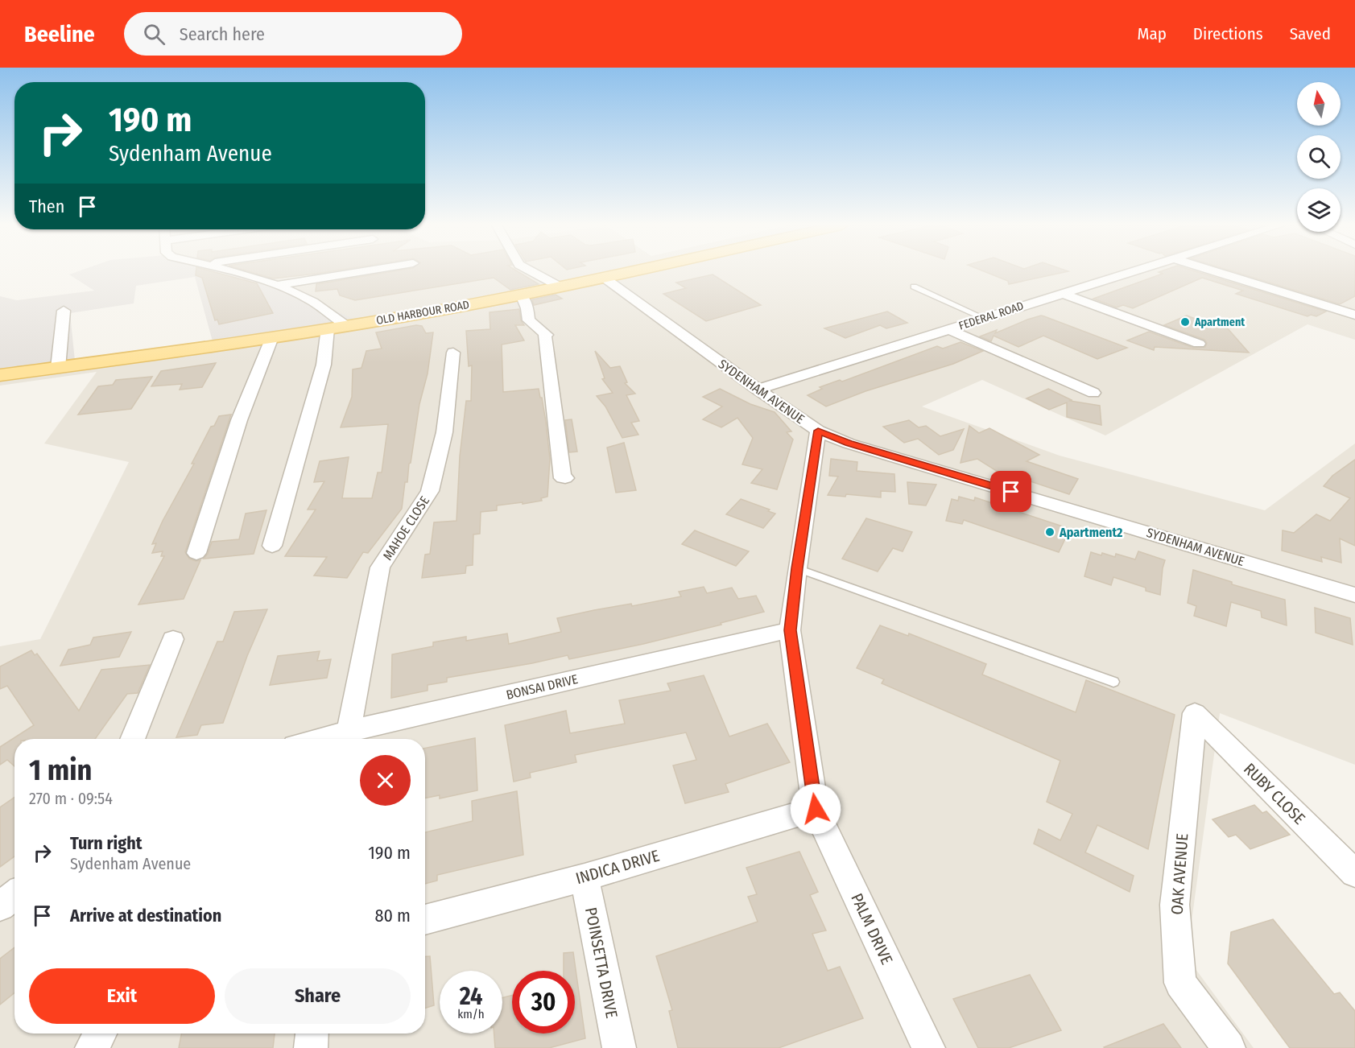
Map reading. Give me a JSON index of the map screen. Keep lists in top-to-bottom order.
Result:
{
  "streets": {
    "main road": ["OLD HARBOUR ROAD"],
    "street": [
      "FEDERAL ROAD",
      "SYDENHAM AVENUE",
      "MAHOE CLOSE",
      "BONSAI DRIVE",
      "RUBY CLOSE",
      "INDICA DRIVE",
      "OAK AVENUE",
      "PALM DRIVE",
      "POINSETTA DRIVE"
    ]
  },
  "crossings": [
    ["OLD HARBOUR ROAD", "SYDENHAM AVENUE"],
    ["FEDERAL ROAD", "SYDENHAM AVENUE"],
    ["SYDENHAM AVENUE", "PALM DRIVE"],
    ["MAHOE CLOSE", "BONSAI DRIVE"],
    ["BONSAI DRIVE", "PALM DRIVE"],
    ["RUBY CLOSE", "OAK AVENUE"],
    ["INDICA DRIVE", "PALM DRIVE"],
    ["INDICA DRIVE", "POINSETTA DRIVE"]
  ],
  "places": ["Apartment", "Apartment2"],
  "north": "top",
  "page": {
    "header": "Beeline",
    "search": "Search here",
    "nav": ["Map", "Directions", "Saved"],
    "turn": ["190 m", "Sydenham Avenue"],
    "then": "Then",
    "heading": ["1 min", "270 m · 09:54"],
    "list": [
      {
        "name": "Turn right",
        "note": "Sydenham Avenue",
        "value": "190 m"
      },
      {
        "name": "Arrive at destination",
        "value": "80 m"
      }
    ],
    "buttons": ["Exit", "Share"],
    "speed": "24 km/h",
    "limit": "30"
  }
}
